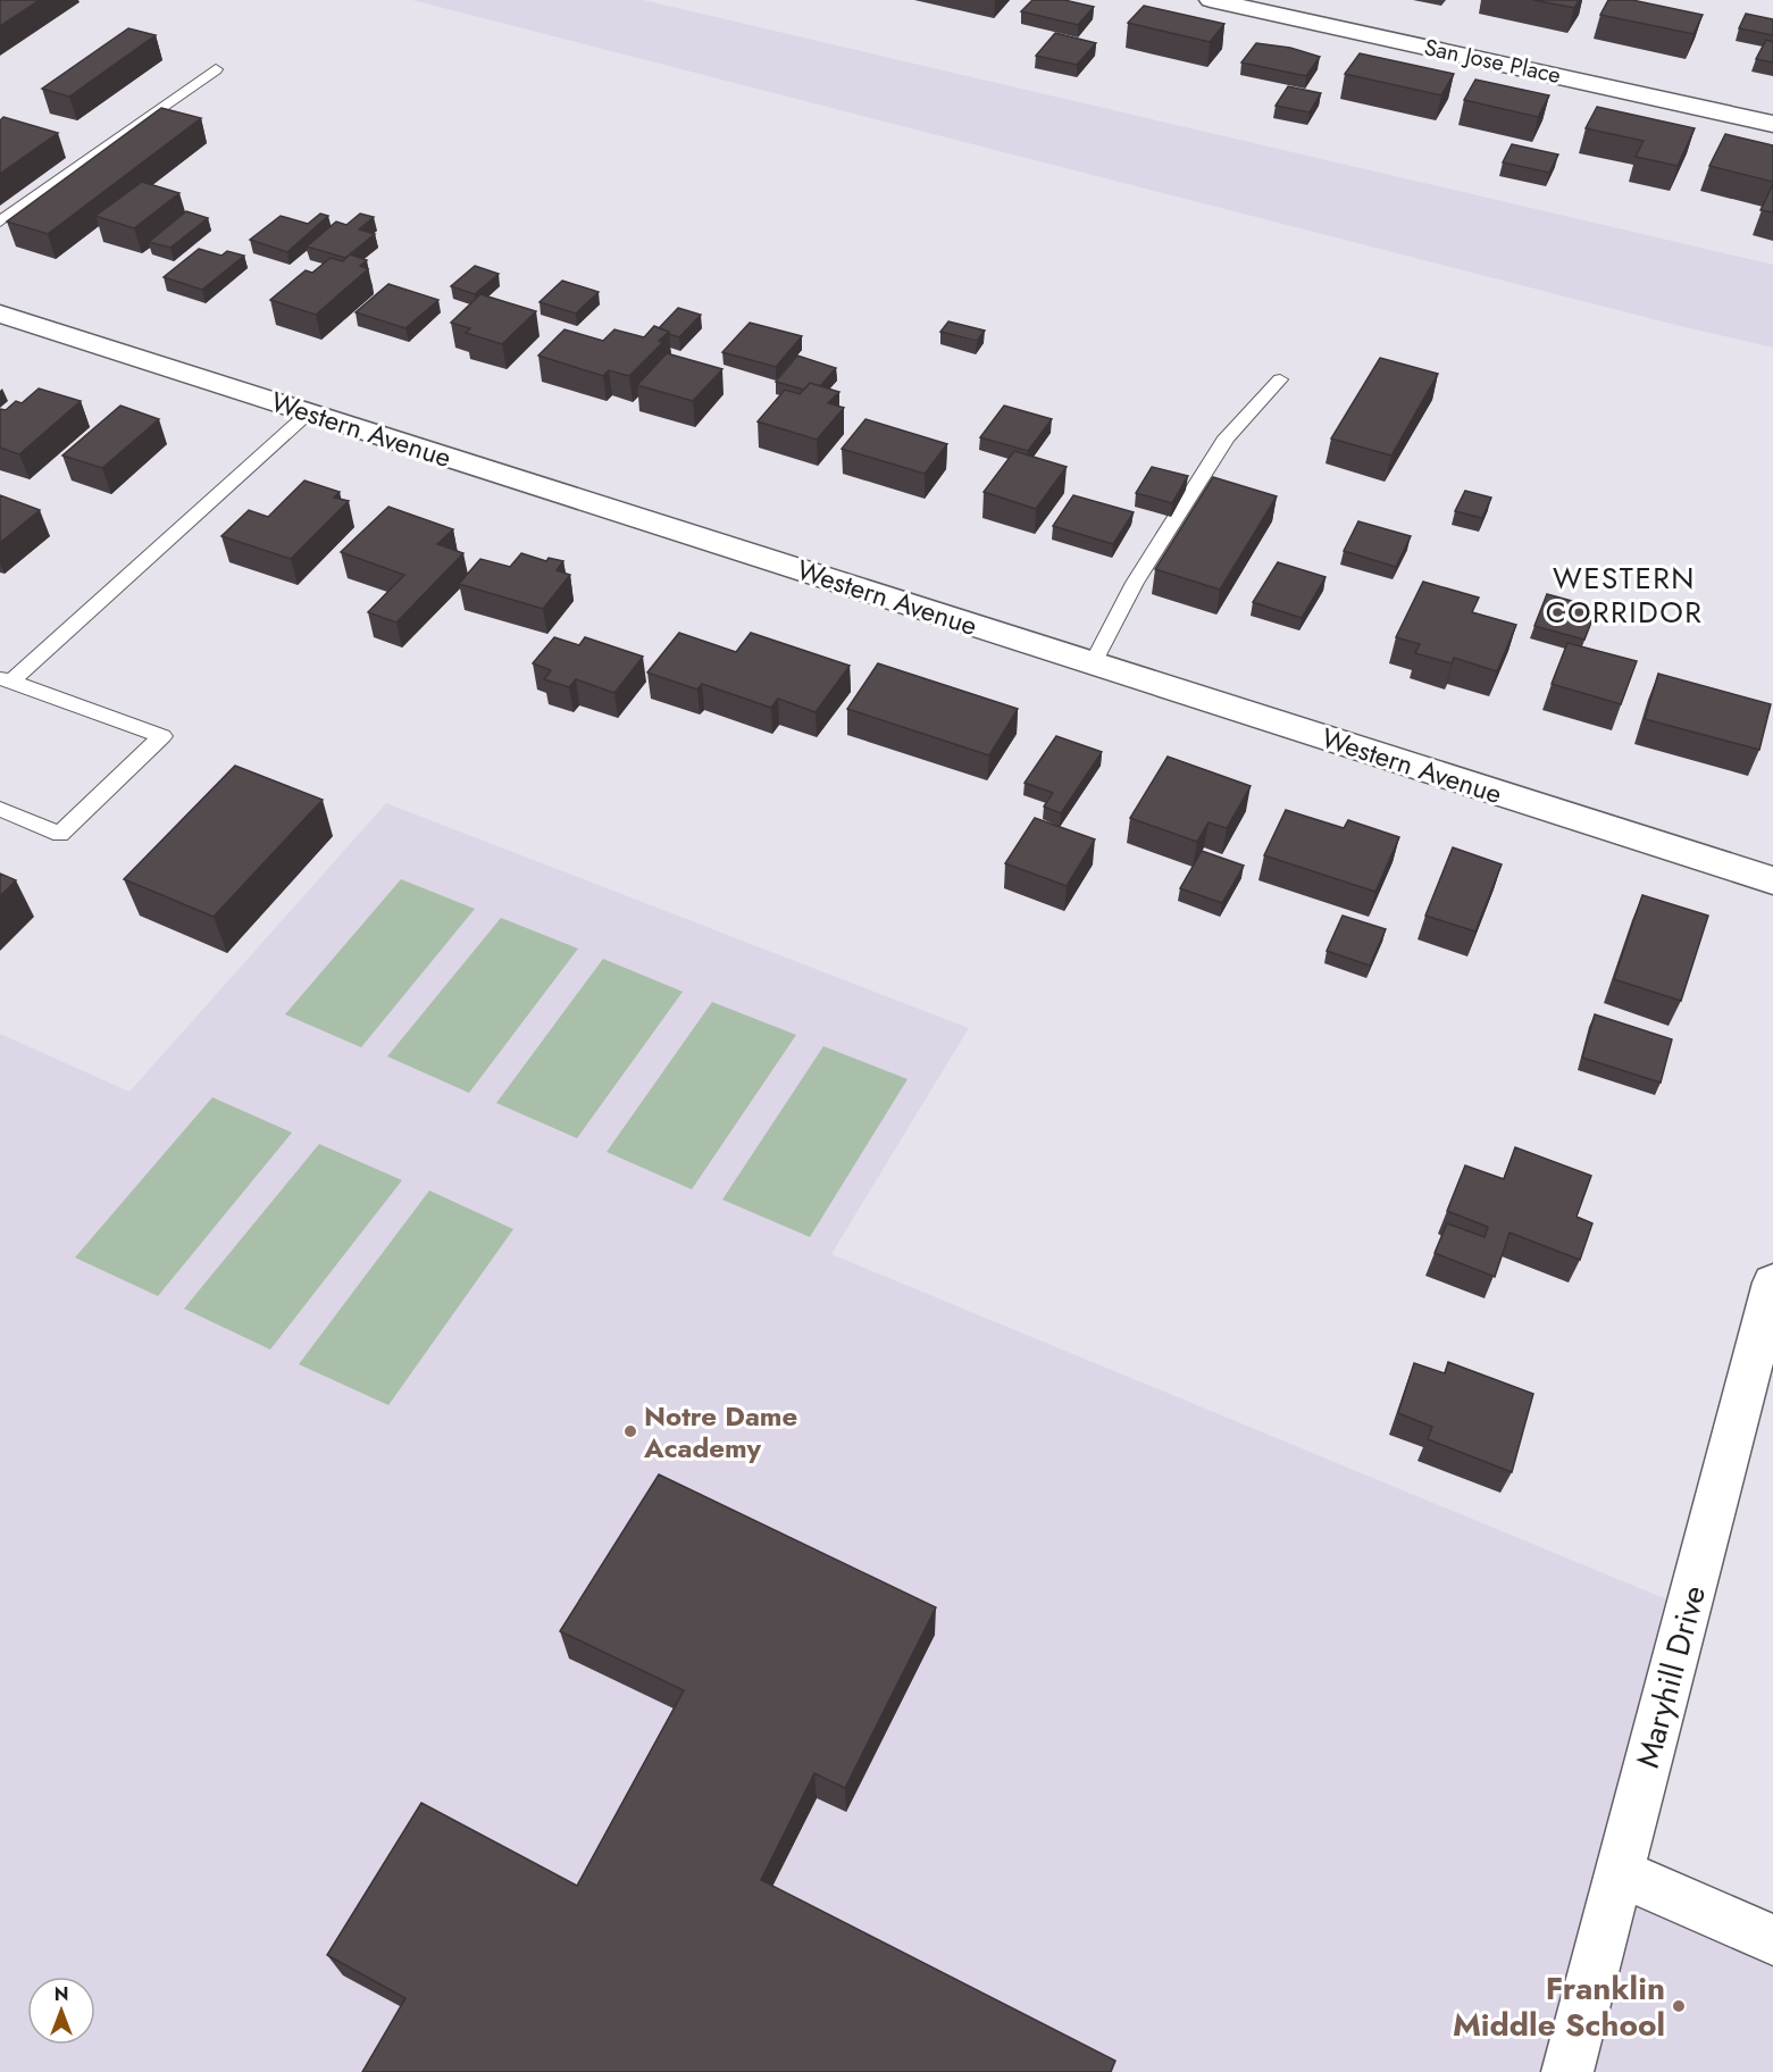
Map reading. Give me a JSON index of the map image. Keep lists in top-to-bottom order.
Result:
{
  "streets": {
    "street": ["San Jose Place", "Western Avenue", "Maryhill Drive"]
  },
  "districts": ["WESTERN CORRIDOR"],
  "places": ["Notre Dame Academy", "Franklin Middle School"],
  "north": "top"
}
